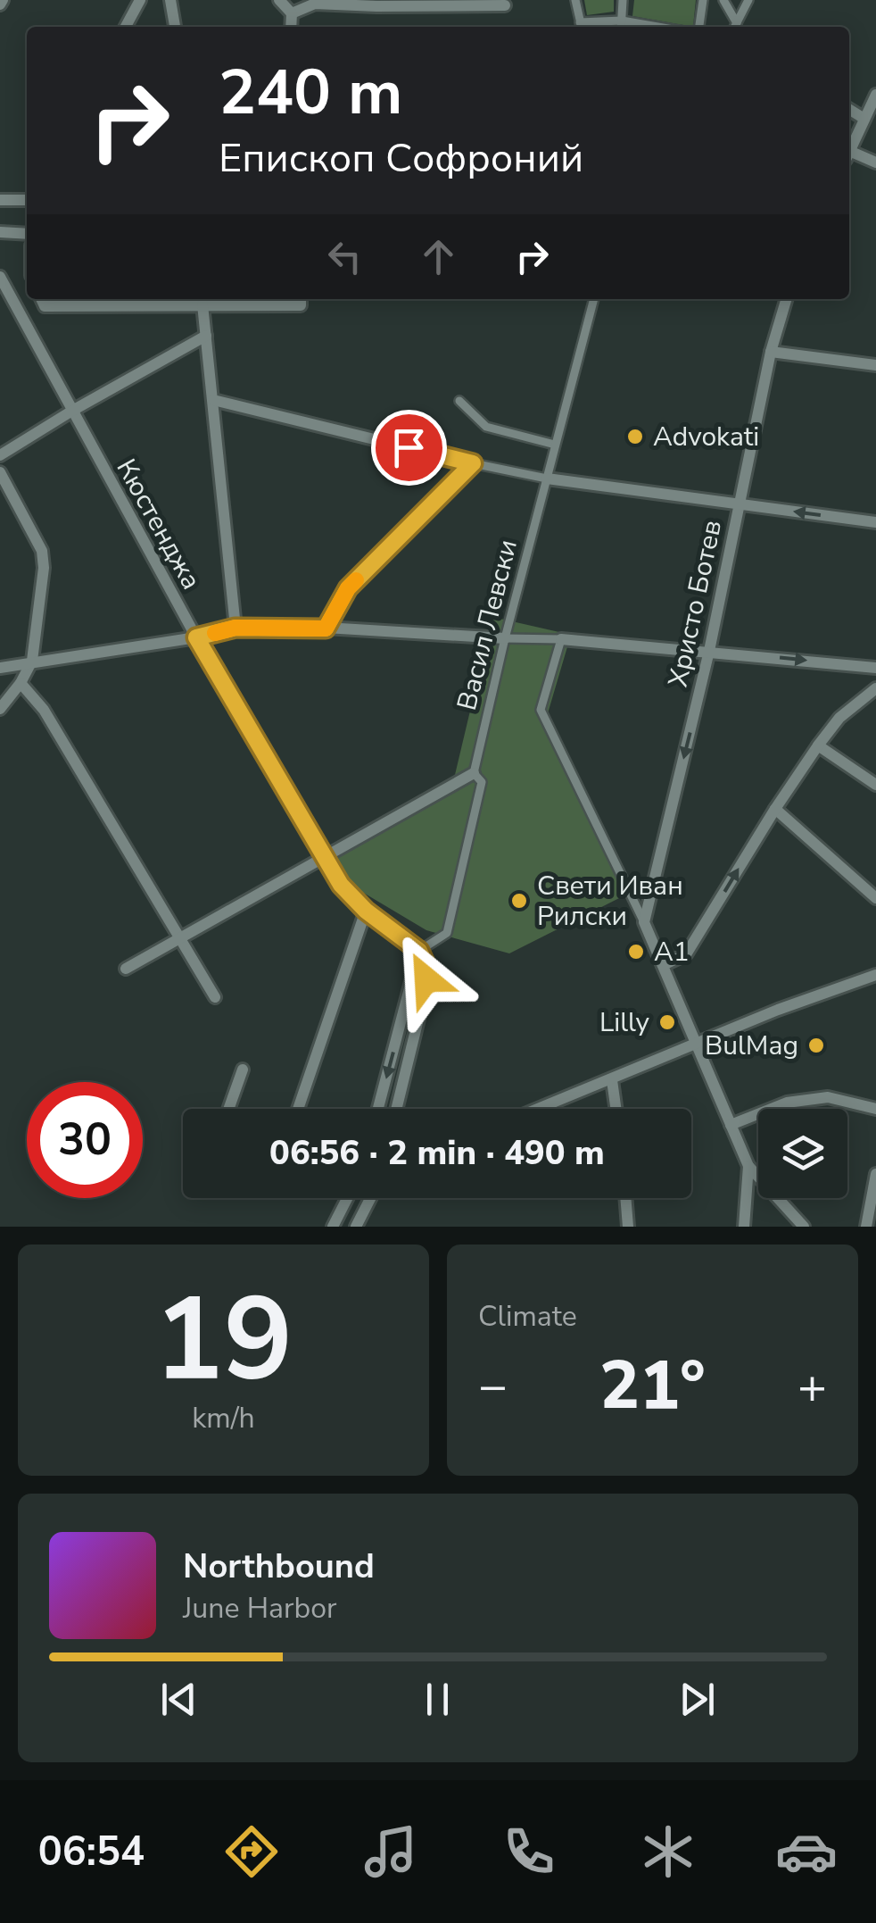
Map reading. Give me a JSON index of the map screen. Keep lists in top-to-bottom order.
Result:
{
  "streets": {
    "street": ["Кюстенджа", "Христо Ботев", "Васил Левски"]
  },
  "crossings": [
    ["Кюстенджа", "Васил Левски"]
  ],
  "places": [
    "Advokati",
    "Свети Иван Рилски",
    "A1",
    "Lilly",
    "BulMag"
  ],
  "page": {
    "turn": ["240 m", "Епископ Софроний"],
    "limit": "30",
    "trip": "06:56 · 2 min · 490 m",
    "tile": [
      ["19", "km/h"],
      "Climate"
    ],
    "heat": ["−", "21°", "+"],
    "song": ["Northbound", "June Harbor"],
    "tabs": "06:54"
  }
}
